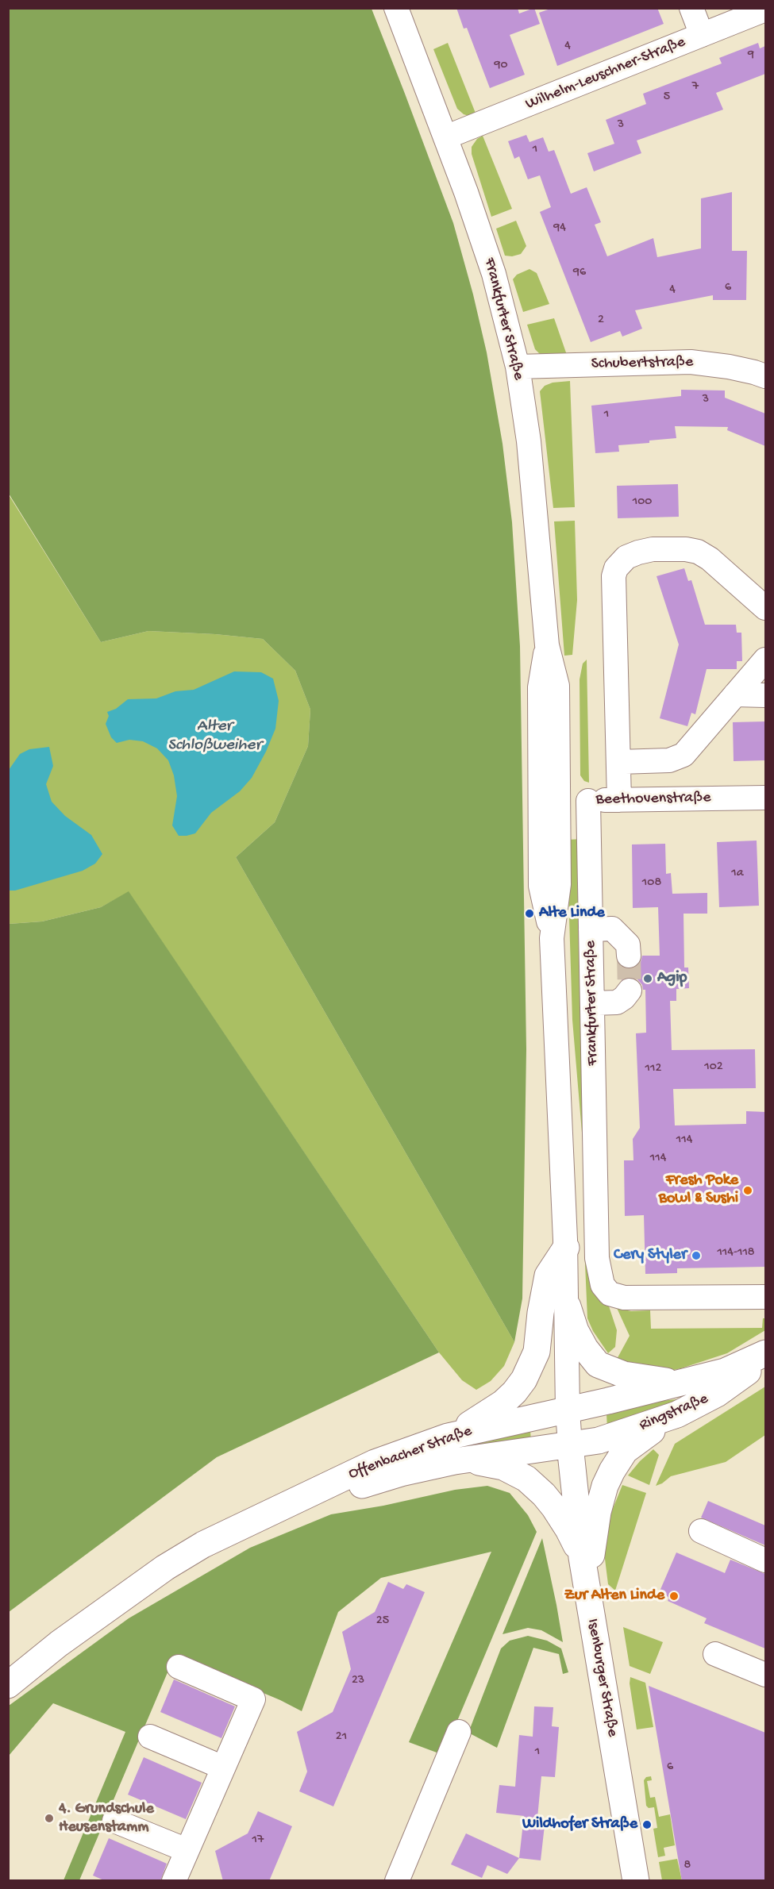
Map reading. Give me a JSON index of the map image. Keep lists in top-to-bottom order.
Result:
{
  "streets": {
    "main road": ["Ringstraße", "Offenbacher Straße", "Isenburger Straße"],
    "street": [
      "Wilhelm-Leuschner-Straße",
      "Frankfurter Straße",
      "Schubertstraße",
      "Beethovenstraße"
    ]
  },
  "crossings": [
    ["Wilhelm-Leuschner-Straße", "Frankfurter Straße"],
    ["Frankfurter Straße", "Schubertstraße"],
    ["Frankfurter Straße", "Beethovenstraße"],
    ["Frankfurter Straße", "Ringstraße"],
    ["Frankfurter Straße", "Offenbacher Straße"],
    ["Frankfurter Straße", "Isenburger Straße"],
    ["Ringstraße", "Offenbacher Straße"],
    ["Ringstraße", "Isenburger Straße"],
    ["Offenbacher Straße", "Isenburger Straße"]
  ],
  "water": ["Alter Schloßweiher"],
  "places": [
    "Alte Linde",
    "Agip",
    "Fresh Poke Bowl & Sushi",
    "Cery Styler",
    "Zur Alten Linde",
    "4. Grundschule Heusenstamm",
    "Wildhofer Straße"
  ],
  "house_numbers": [
    "4",
    "9",
    "90",
    "7",
    "5",
    "3",
    "1",
    "94",
    "96",
    "6",
    "4",
    "2",
    "3",
    "1",
    "100",
    "1a",
    "108",
    "102",
    "112",
    "114",
    "114",
    "114-118",
    "25",
    "23",
    "21",
    "1",
    "6",
    "17",
    "8"
  ]
}
